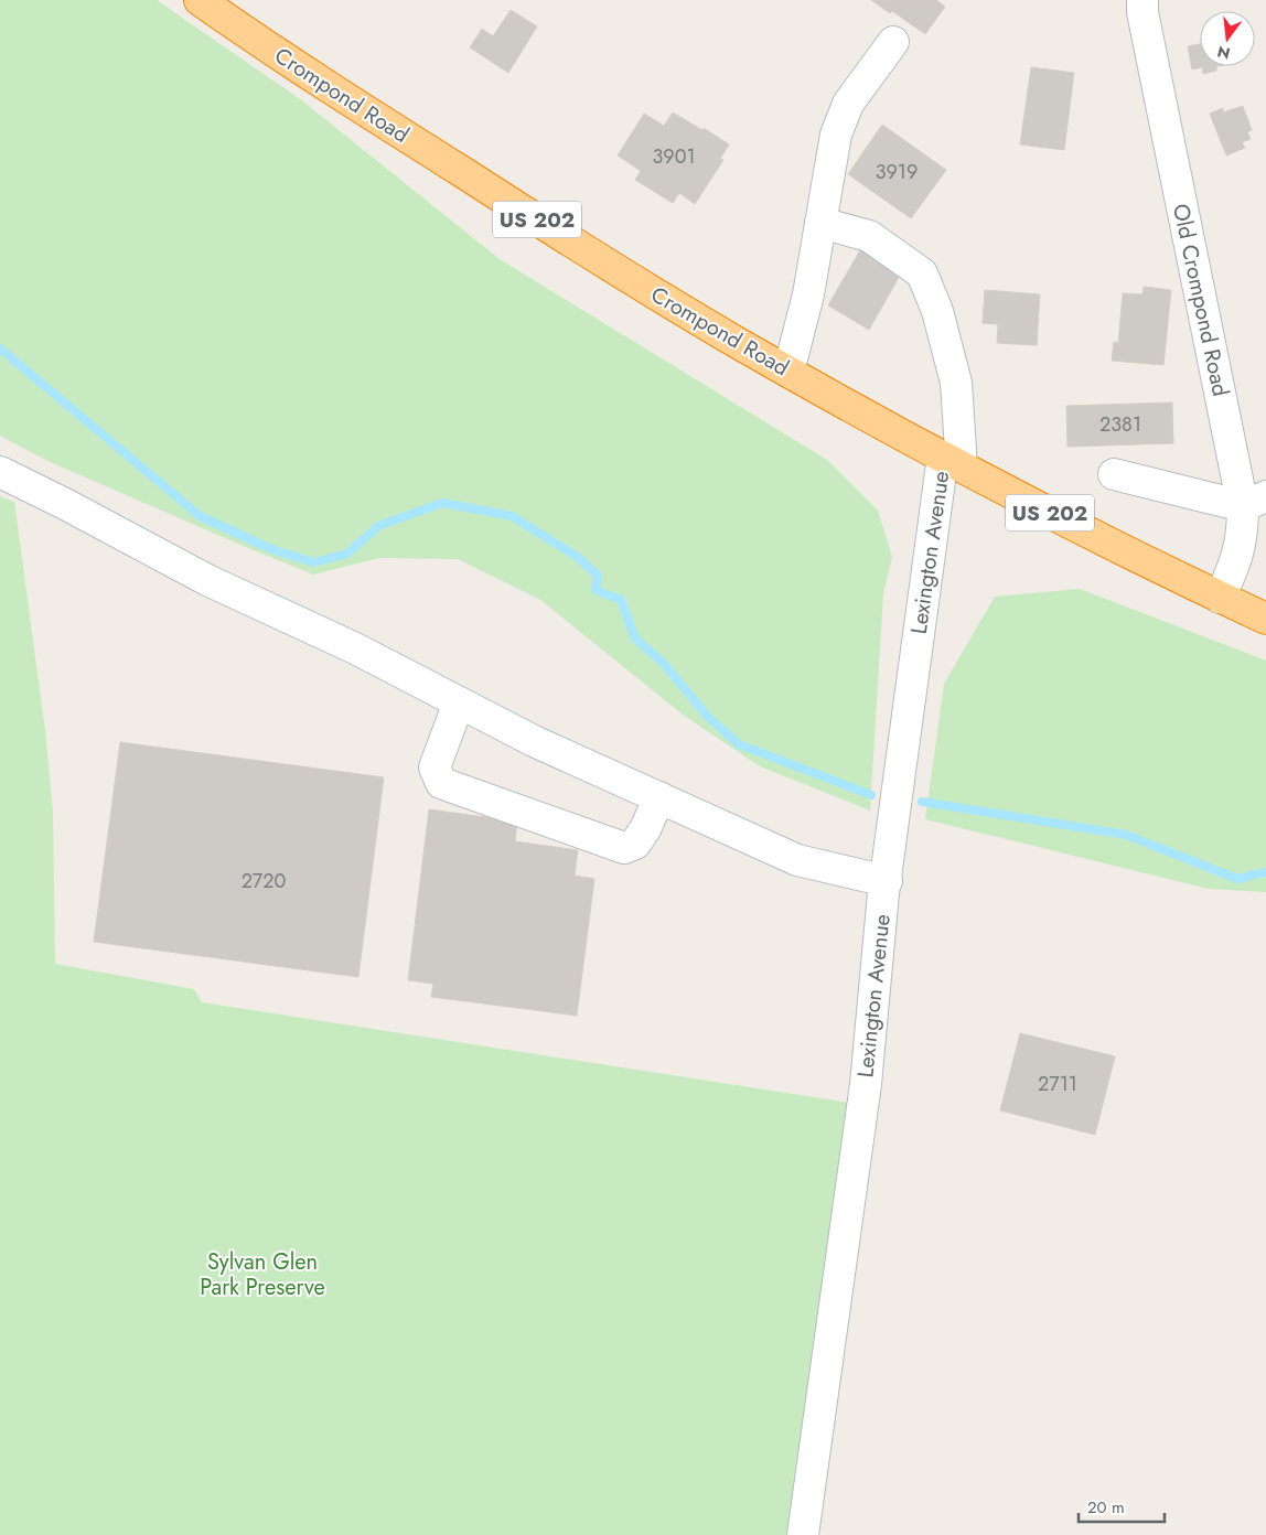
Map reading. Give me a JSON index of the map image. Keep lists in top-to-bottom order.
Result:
{
  "streets": {
    "highway": ["Crompond Road", "US 202"],
    "street": ["Old Crompond Road", "Lexington Avenue"]
  },
  "crossings": [
    ["Crompond Road", "Old Crompond Road"],
    ["Crompond Road", "Lexington Avenue"]
  ],
  "parks": ["Sylvan Glen Park Preserve"],
  "house_numbers": [
    "3901",
    "3919",
    "2381",
    "2720",
    "2711"
  ],
  "scale_bar": "20 m",
  "north": "bottom"
}
